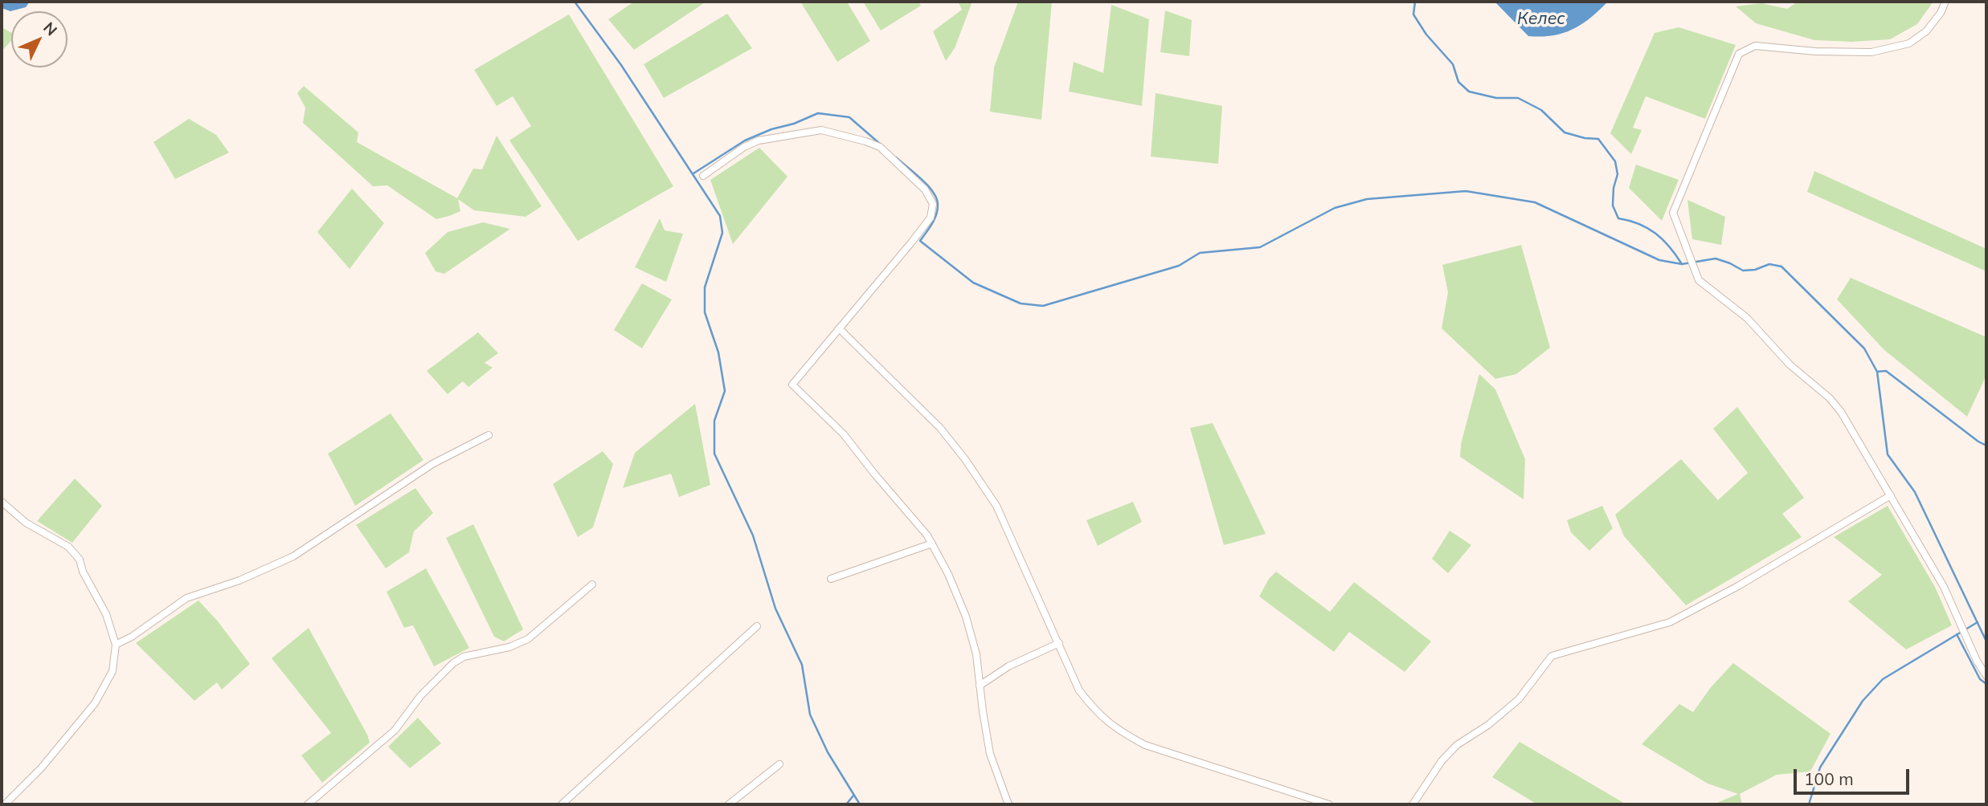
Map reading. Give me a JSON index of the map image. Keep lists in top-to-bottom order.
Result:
{
  "water": ["Келес"],
  "scale_bar": "100 m",
  "north": "top right"
}
